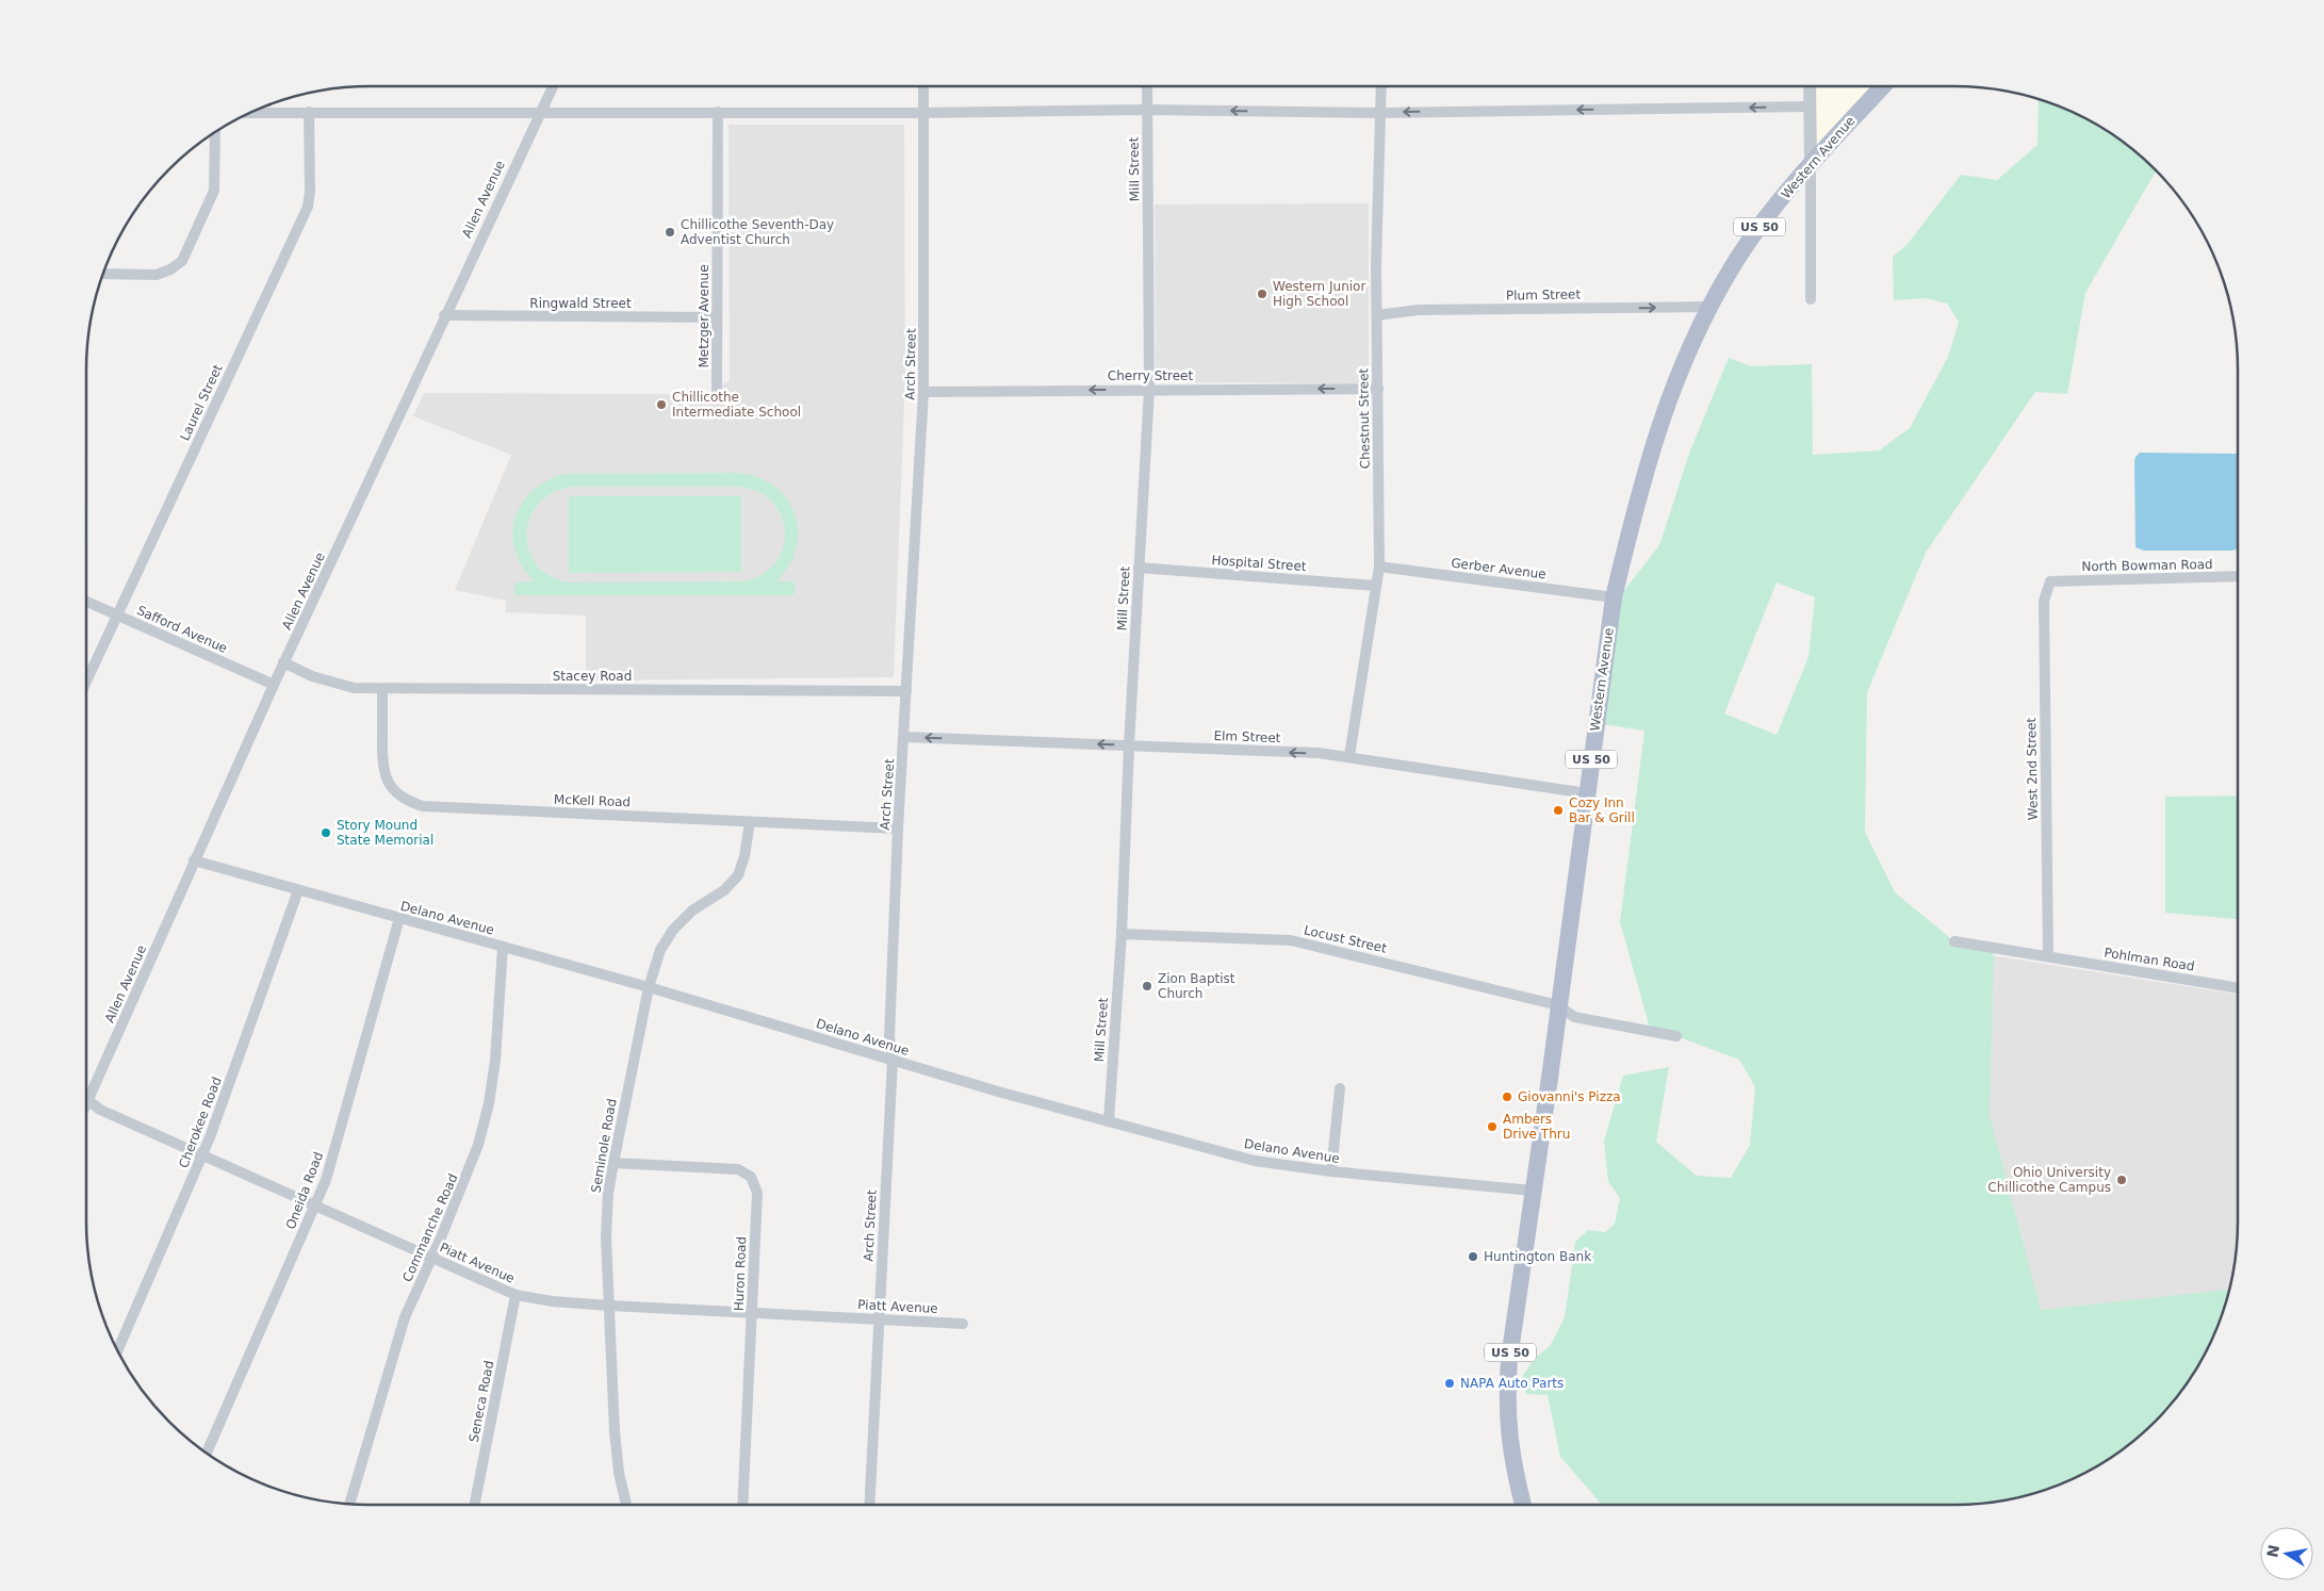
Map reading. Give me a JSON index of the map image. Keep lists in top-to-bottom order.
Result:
{
  "streets": {
    "main road": ["Western Avenue", "US 50"],
    "street": [
      "Mill Street",
      "Allen Avenue",
      "Plum Street",
      "Ringwald Street",
      "Metzger Avenue",
      "Arch Street",
      "Cherry Street",
      "Laurel Street",
      "Chestnut Street",
      "Hospital Street",
      "North Bowman Road",
      "Gerber Avenue",
      "Safford Avenue",
      "Stacey Road",
      "Elm Street",
      "West 2nd Street",
      "McKell Road",
      "Delano Avenue",
      "Locust Street",
      "Pohlman Road",
      "Cherokee Road",
      "Seminole Road",
      "Oneida Road",
      "Commanche Road",
      "Piatt Avenue",
      "Huron Road",
      "Seneca Road"
    ]
  },
  "crossings": [
    ["Western Avenue", "Plum Street"],
    ["Western Avenue", "Gerber Avenue"],
    ["Western Avenue", "Elm Street"],
    ["Western Avenue", "Delano Avenue"],
    ["Western Avenue", "Locust Street"],
    ["Mill Street", "Cherry Street"],
    ["Mill Street", "Hospital Street"],
    ["Mill Street", "Elm Street"],
    ["Mill Street", "Delano Avenue"],
    ["Mill Street", "Locust Street"],
    ["Allen Avenue", "Ringwald Street"],
    ["Allen Avenue", "Safford Avenue"],
    ["Allen Avenue", "Stacey Road"],
    ["Allen Avenue", "Delano Avenue"],
    ["Plum Street", "Chestnut Street"],
    ["Ringwald Street", "Metzger Avenue"],
    ["Arch Street", "Cherry Street"],
    ["Arch Street", "Stacey Road"],
    ["Arch Street", "Elm Street"],
    ["Arch Street", "McKell Road"],
    ["Arch Street", "Delano Avenue"],
    ["Arch Street", "Piatt Avenue"],
    ["Cherry Street", "Chestnut Street"],
    ["Laurel Street", "Safford Avenue"],
    ["Chestnut Street", "Hospital Street"],
    ["Chestnut Street", "Gerber Avenue"],
    ["Chestnut Street", "Elm Street"],
    ["North Bowman Road", "West 2nd Street"],
    ["Stacey Road", "McKell Road"],
    ["West 2nd Street", "Pohlman Road"],
    ["McKell Road", "Seminole Road"],
    ["Delano Avenue", "Cherokee Road"],
    ["Delano Avenue", "Seminole Road"],
    ["Delano Avenue", "Oneida Road"],
    ["Delano Avenue", "Commanche Road"],
    ["Cherokee Road", "Piatt Avenue"],
    ["Seminole Road", "Piatt Avenue"],
    ["Seminole Road", "Huron Road"],
    ["Oneida Road", "Piatt Avenue"],
    ["Commanche Road", "Piatt Avenue"],
    ["Piatt Avenue", "Huron Road"],
    ["Piatt Avenue", "Seneca Road"]
  ],
  "one_way": ["Plum Street", "Cherry Street", "Elm Street"],
  "places": [
    "Chillicothe Seventh-Day Adventist Church",
    "Western Junior High School",
    "Chillicothe Intermediate School",
    "Cozy Inn Bar & Grill",
    "Story Mound State Memorial",
    "Zion Baptist Church",
    "Giovanni's Pizza",
    "Ambers Drive Thru",
    "Ohio University Chillicothe Campus",
    "Huntington Bank",
    "NAPA Auto Parts"
  ],
  "north": "left"
}
